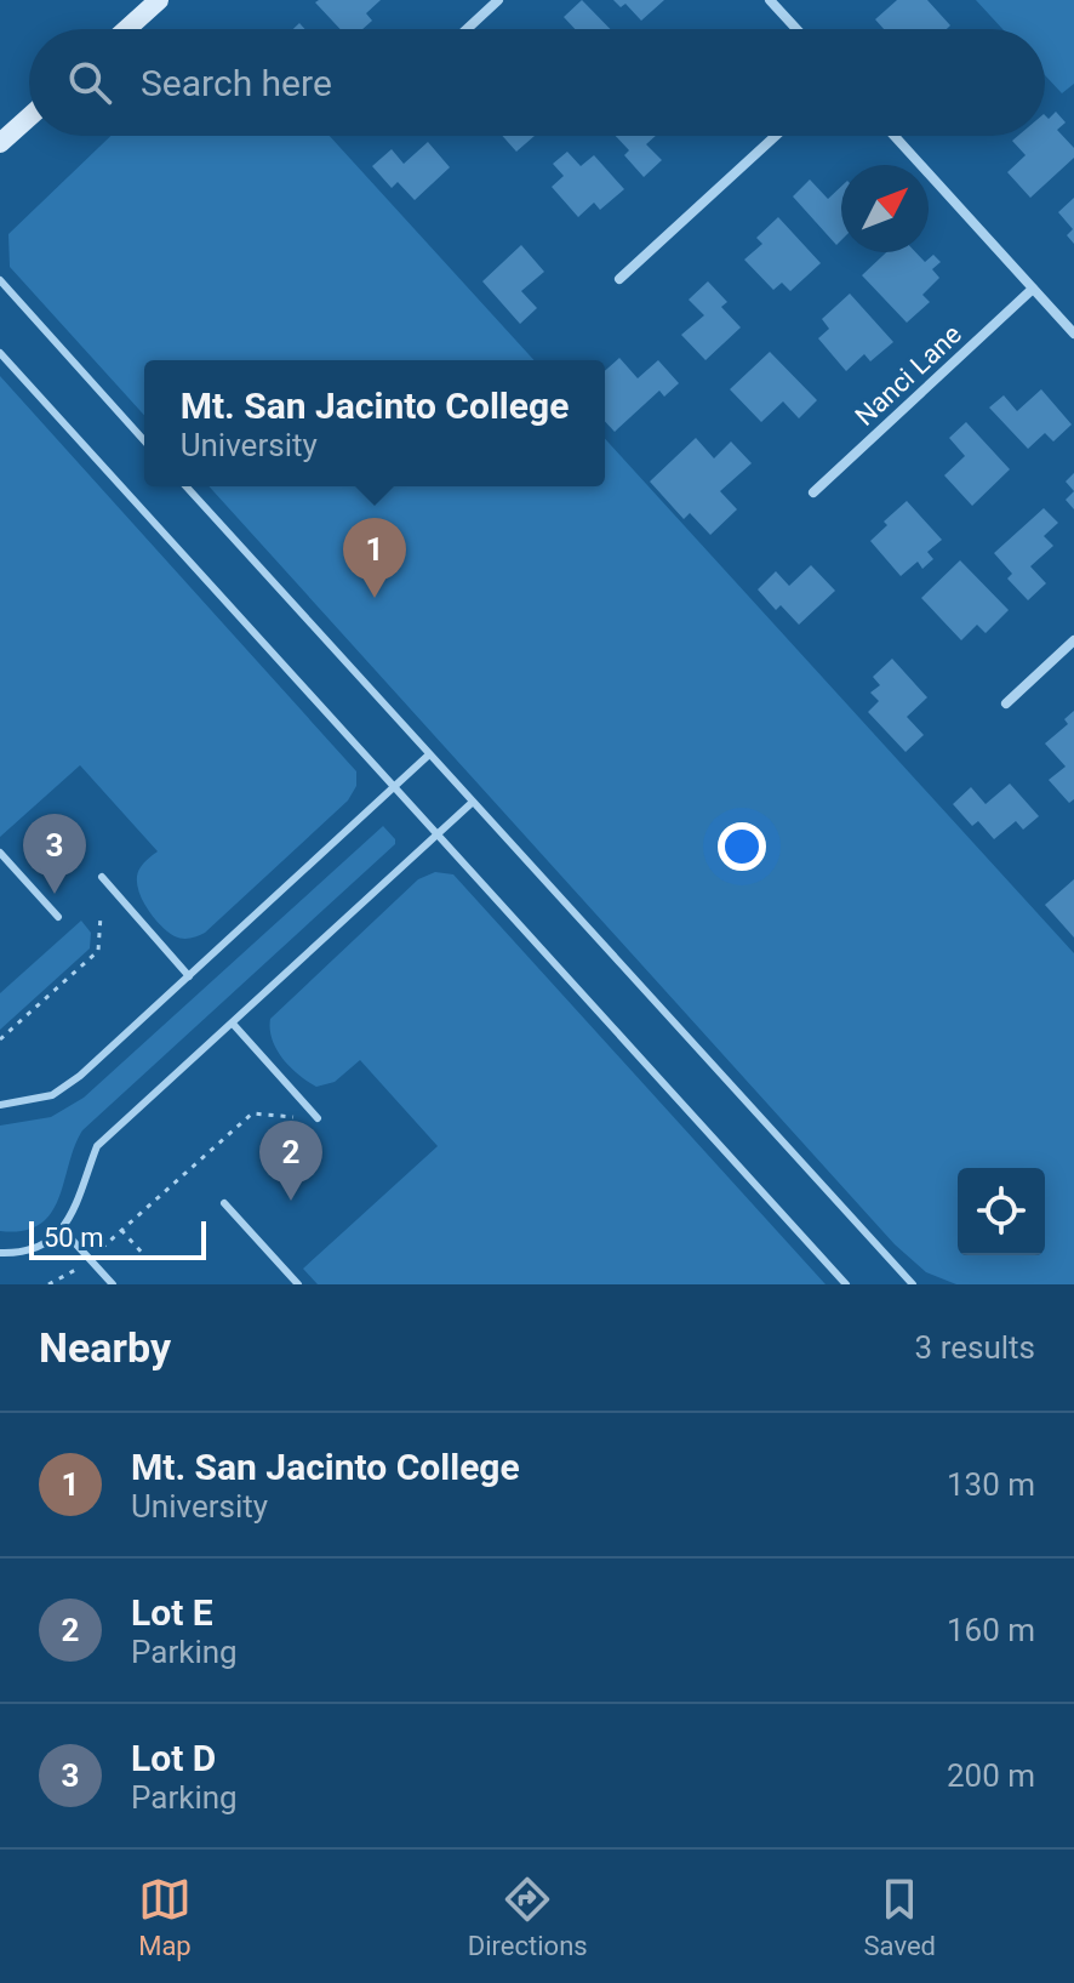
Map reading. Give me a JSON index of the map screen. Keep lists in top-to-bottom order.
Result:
{
  "streets": {
    "street": ["Nanci Lane"]
  },
  "scale_bar": "50 m",
  "north": "top right",
  "page": {
    "search": "Search here",
    "popup": ["Mt. San Jacinto College", "University"],
    "pins": ["1", "3", "2"],
    "scale": "50 m",
    "heading": ["Nearby", "3 results"],
    "list": [
      {
        "mark": "1",
        "name": "Mt. San Jacinto College",
        "note": "University",
        "value": "130 m"
      },
      {
        "mark": "2",
        "name": "Lot E",
        "note": "Parking",
        "value": "160 m"
      },
      {
        "mark": "3",
        "name": "Lot D",
        "note": "Parking",
        "value": "200 m"
      }
    ],
    "nav": ["Map", "Directions", "Saved"]
  }
}
